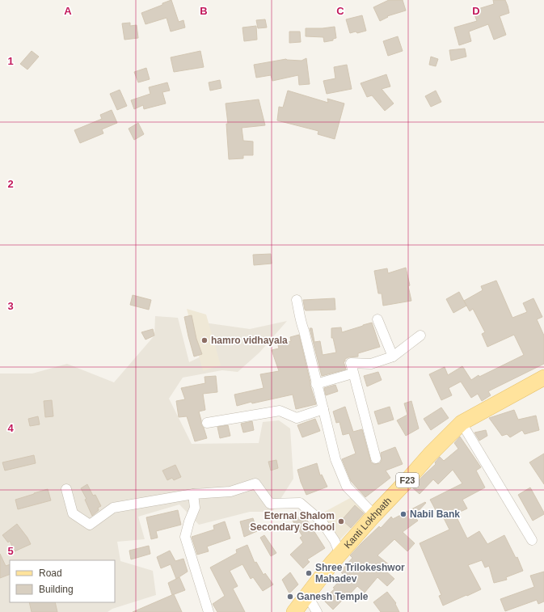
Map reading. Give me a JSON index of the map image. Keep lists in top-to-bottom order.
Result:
{
  "streets": {
    "main road": ["F23", "Kanti Lokhpath"]
  },
  "places": [
    "hamro vidhayala",
    "Nabil Bank",
    "Eternal Shalom Secondary School",
    "Shree Trilokeshwor Mahadev",
    "Ganesh Temple"
  ],
  "legend": ["Road", "Building"],
  "grid": {
    "columns": [
      "A",
      "B",
      "C",
      "D"
    ],
    "rows": [
      "1",
      "2",
      "3",
      "4",
      "5"
    ]
  }
}
